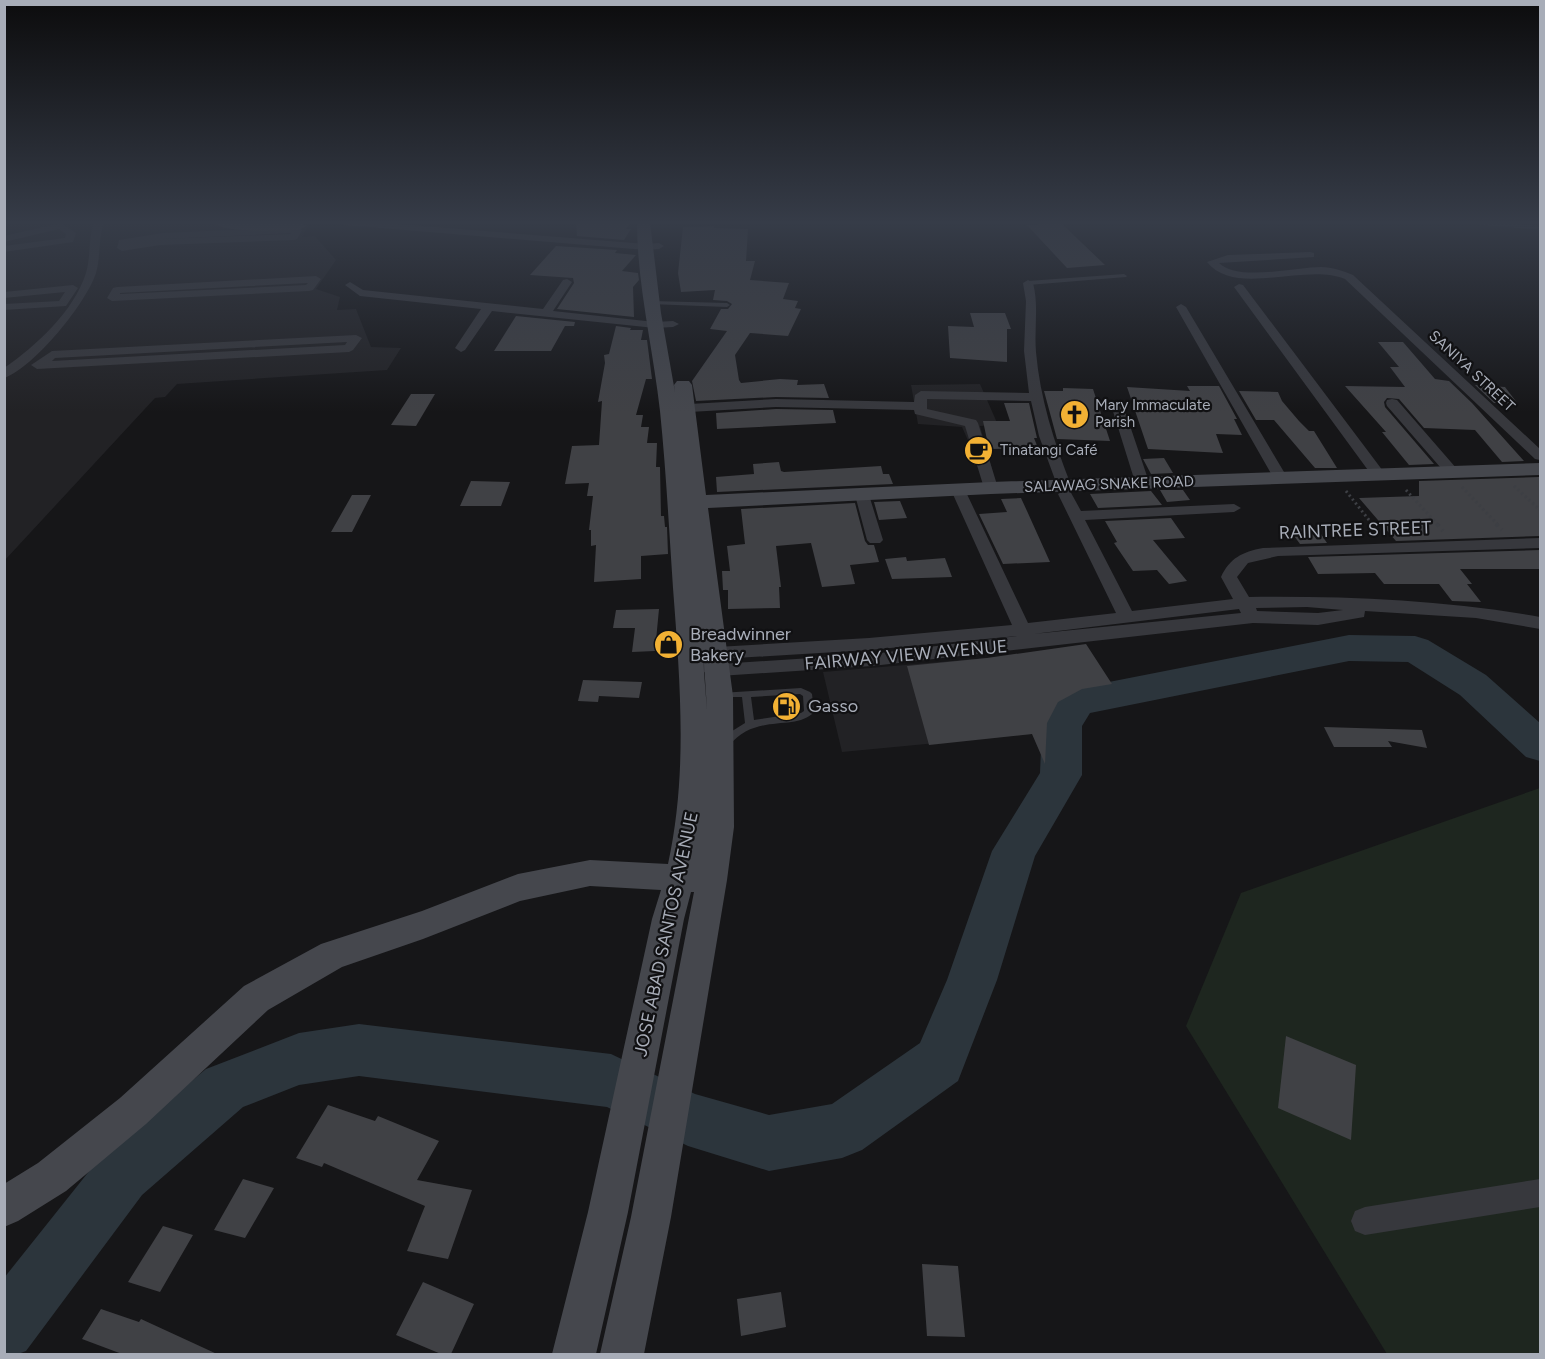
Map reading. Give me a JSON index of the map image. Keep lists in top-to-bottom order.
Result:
{
  "streets": {
    "main road": ["SALAWAG SNAKE ROAD", "JOSE ABAD SANTOS AVENUE"],
    "street": ["SANIYA STREET", "RAINTREE STREET", "FAIRWAY VIEW AVENUE"]
  },
  "crossings": [
    ["SALAWAG SNAKE ROAD", "JOSE ABAD SANTOS AVENUE"],
    ["RAINTREE STREET", "FAIRWAY VIEW AVENUE"],
    ["FAIRWAY VIEW AVENUE", "JOSE ABAD SANTOS AVENUE"]
  ],
  "places": {
    "church": ["Mary Immaculate Parish"],
    "cafe": ["Tinatangi Café"],
    "shop": ["Breadwinner Bakery"],
    "fuel station": ["Gasso"]
  }
}
